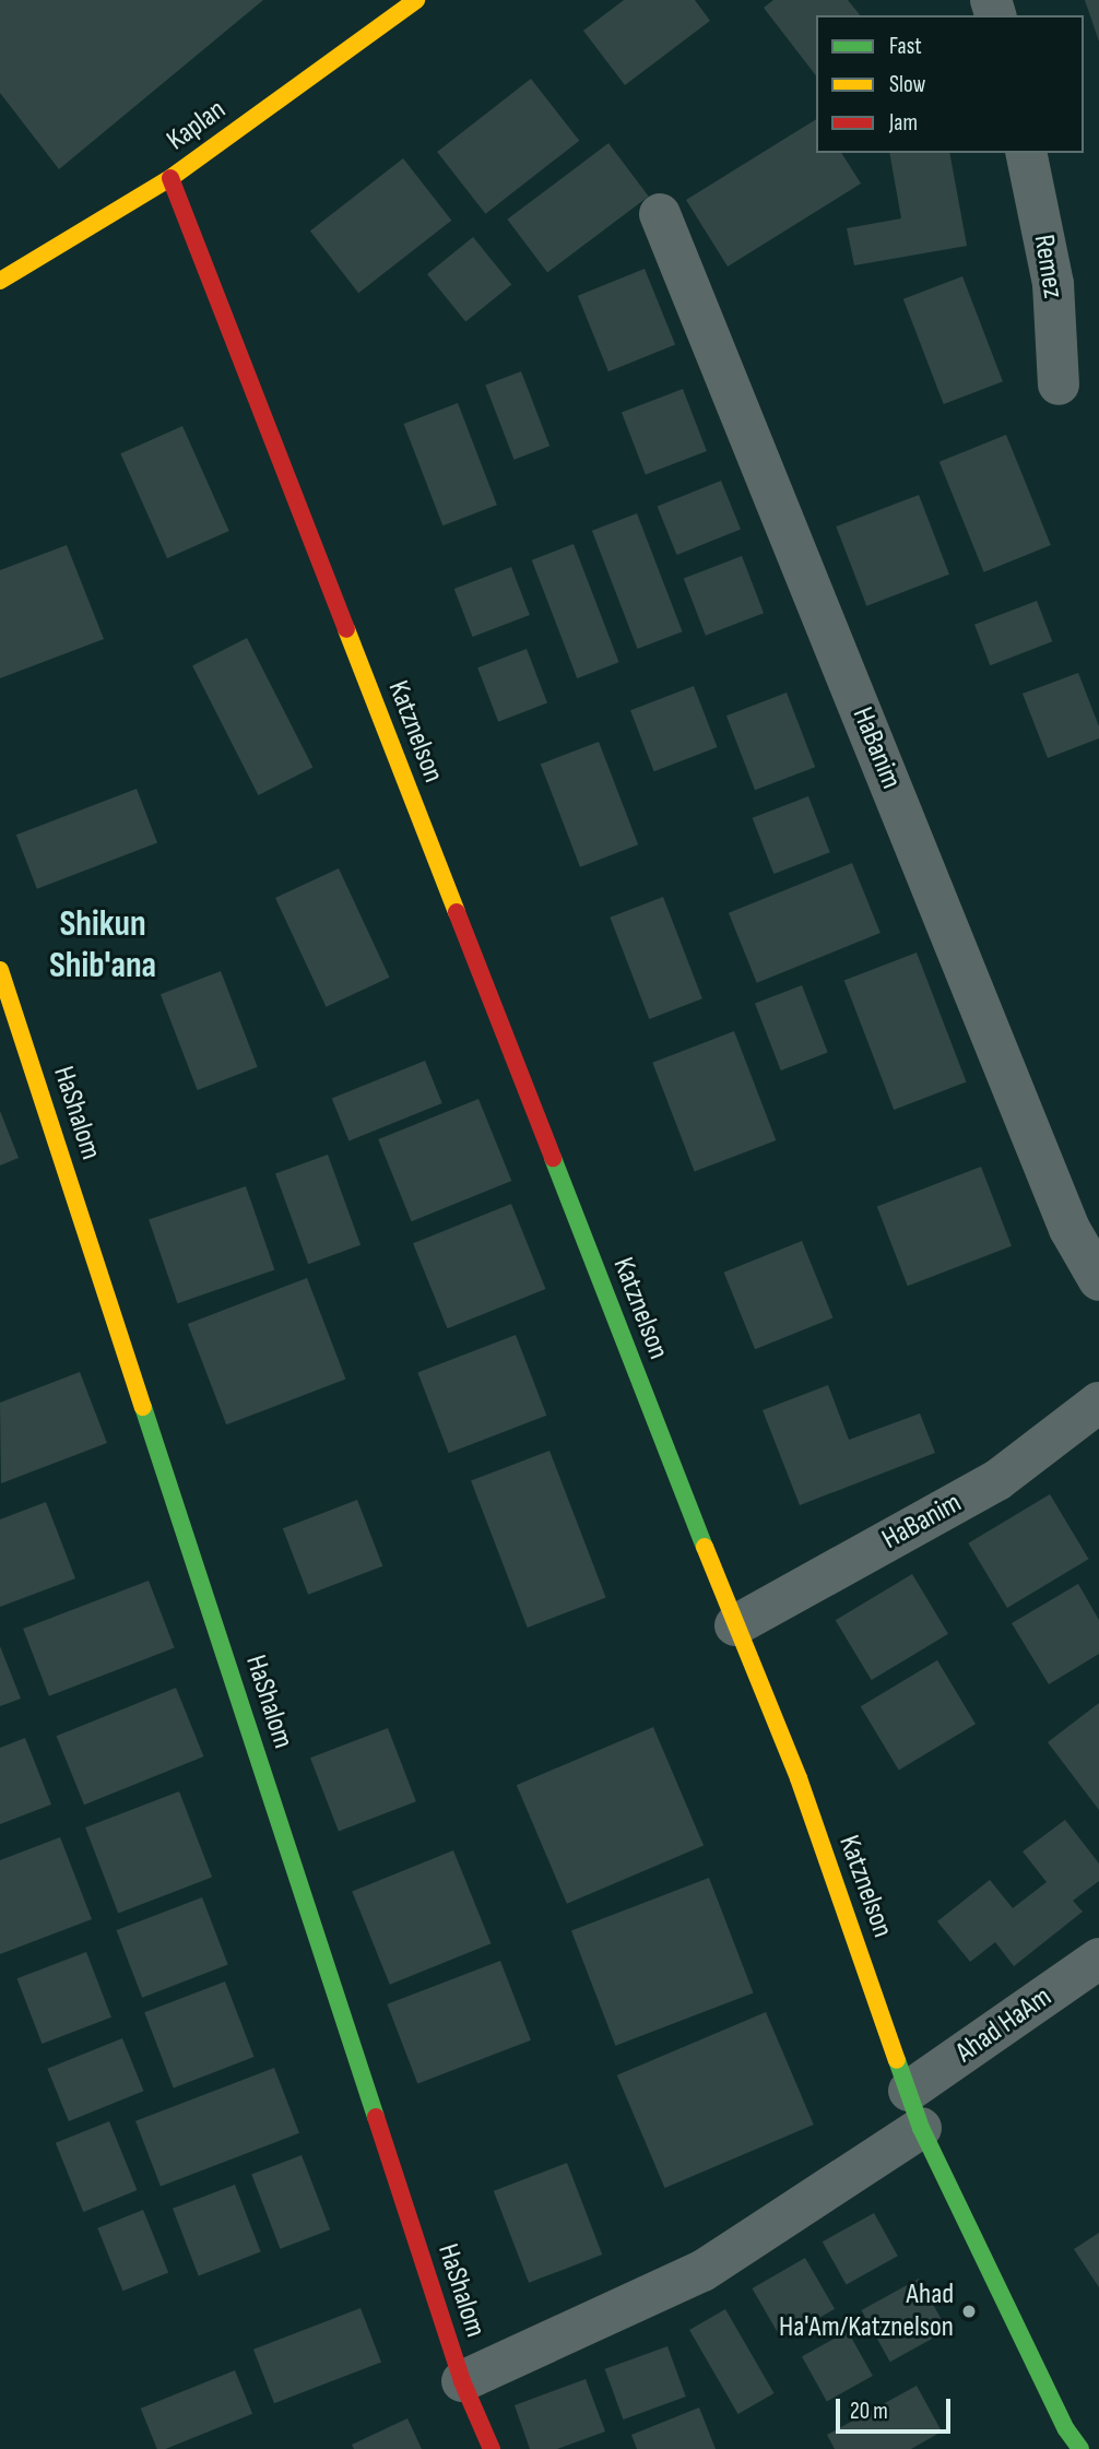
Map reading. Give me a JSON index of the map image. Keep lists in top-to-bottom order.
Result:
{
  "streets": {
    "street": [
      "Kaplan",
      "Remez",
      "Katznelson",
      "HaBanim",
      "HaShalom",
      "Ahad HaAm"
    ]
  },
  "crossings": [
    ["Kaplan", "Katznelson"],
    ["Katznelson", "HaBanim"],
    ["Katznelson", "Ahad HaAm"],
    ["HaShalom", "Ahad HaAm"]
  ],
  "districts": ["Shikun Shib'ana"],
  "places": ["Ahad Ha'Am/Katznelson"],
  "legend": ["Fast", "Slow", "Jam"],
  "scale_bar": "20 m"
}
